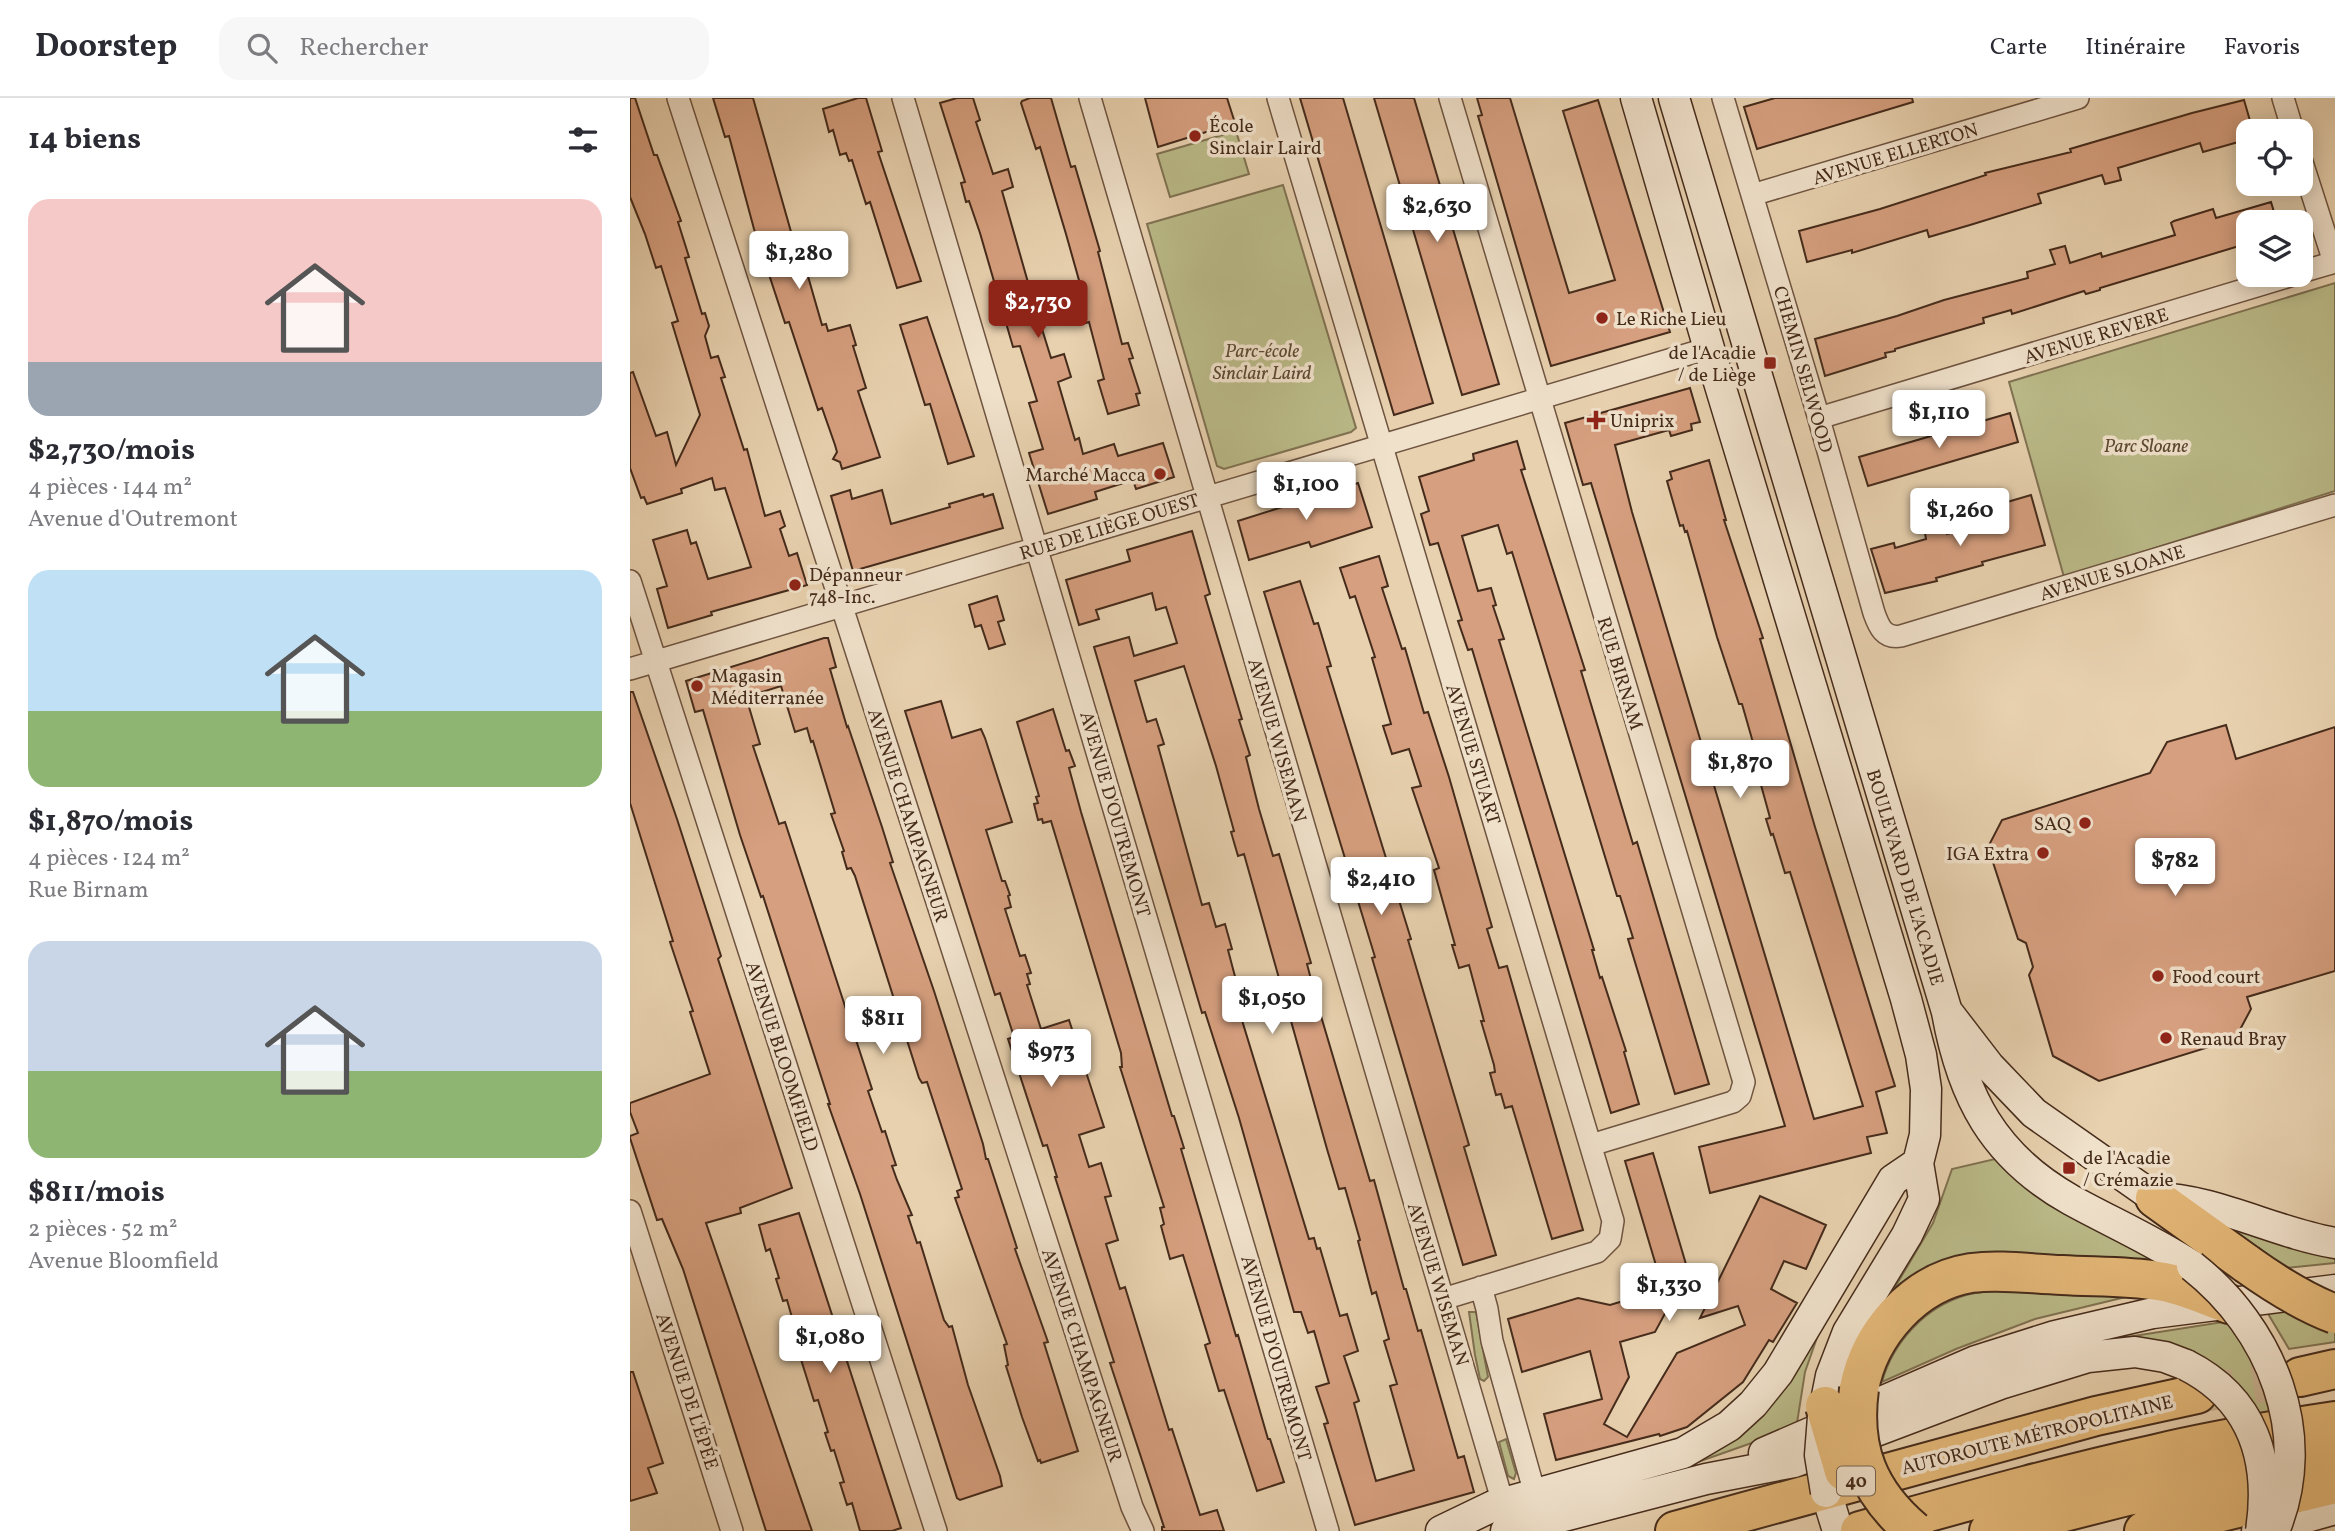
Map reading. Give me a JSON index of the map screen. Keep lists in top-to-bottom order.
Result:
{
  "streets": {
    "highway": ["AUTOROUTE MÉTROPOLITAINE", "40"],
    "main road": ["BOULEVARD DE L'ACADIE"],
    "street": [
      "AVENUE ELLERTON",
      "AVENUE REVERE",
      "CHEMIN SELWOOD",
      "RUE DE LIÈGE OUEST",
      "AVENUE SLOANE",
      "RUE BIRNAM",
      "AVENUE WISEMAN",
      "AVENUE STUART",
      "AVENUE D'OUTREMONT",
      "AVENUE CHAMPAGNEUR",
      "AVENUE BLOOMFIELD",
      "AVENUE DE L'ÉPÉE"
    ]
  },
  "crossings": [
    ["AVENUE ELLERTON", "CHEMIN SELWOOD"],
    ["AVENUE REVERE", "CHEMIN SELWOOD"],
    ["CHEMIN SELWOOD", "AVENUE SLOANE"],
    ["RUE DE LIÈGE OUEST", "RUE BIRNAM"],
    ["RUE DE LIÈGE OUEST", "AVENUE WISEMAN"],
    ["RUE DE LIÈGE OUEST", "AVENUE STUART"],
    ["RUE DE LIÈGE OUEST", "AVENUE D'OUTREMONT"],
    ["RUE DE LIÈGE OUEST", "AVENUE CHAMPAGNEUR"],
    ["RUE DE LIÈGE OUEST", "BOULEVARD DE L'ACADIE"],
    ["RUE DE LIÈGE OUEST", "AVENUE BLOOMFIELD"],
    ["RUE BIRNAM", "AVENUE STUART"],
    ["AVENUE WISEMAN", "AVENUE STUART"]
  ],
  "parks": ["Parc-école Sinclair Laird", "Parc Sloane"],
  "places": {
    "other": [
      "École Sinclair Laird",
      "Le Riche Lieu",
      "Marché Macca",
      "Dépanneur 748-Inc.",
      "Magasin Méditerranée",
      "SAQ",
      "IGA Extra",
      "Food court",
      "Renaud Bray"
    ],
    "transit": ["de l'Acadie / de Liège", "de l'Acadie / Crémazie"],
    "health": ["Uniprix"]
  },
  "page": {
    "header": "Doorstep",
    "search": "Rechercher",
    "nav": ["Carte", "Itinéraire", "Favoris"],
    "heading": "14 biens",
    "list": [
      {
        "name": "$2,730/mois",
        "note": "4 pièces · 144 m² · Avenue d'Outremont"
      },
      {
        "name": "$1,870/mois",
        "note": "4 pièces · 124 m² · Rue Birnam"
      },
      {
        "name": "$811/mois",
        "note": "2 pièces · 52 m² · Avenue Bloomfield"
      }
    ],
    "price": [
      "$2,630",
      "$1,280",
      "$2,730",
      "$1,110",
      "$1,100",
      "$1,260",
      "$1,870",
      "$782",
      "$2,410",
      "$1,050",
      "$811",
      "$973",
      "$1,330",
      "$1,080"
    ]
  }
}
